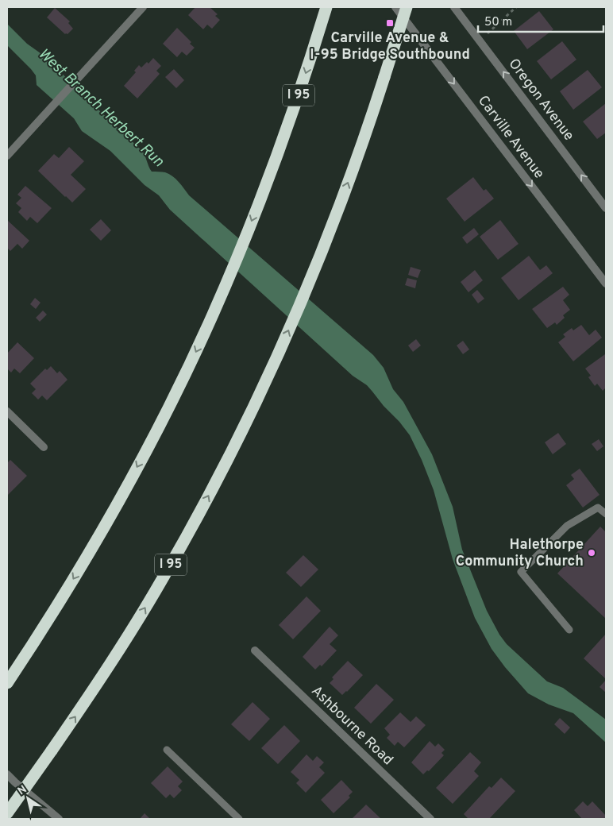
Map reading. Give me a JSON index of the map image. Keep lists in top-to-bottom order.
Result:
{
  "streets": {
    "highway": ["I 95"],
    "street": ["Oregon Avenue", "Carville Avenue", "Ashbourne Road"]
  },
  "one_way": ["Oregon Avenue", "Carville Avenue"],
  "water": ["West Branch Herbert Run"],
  "places": {
    "transit": ["Carville Avenue & I-95 Bridge Southbound"],
    "other": ["Halethorpe Community Church"]
  },
  "scale_bar": "50 m",
  "north": "top left"
}
